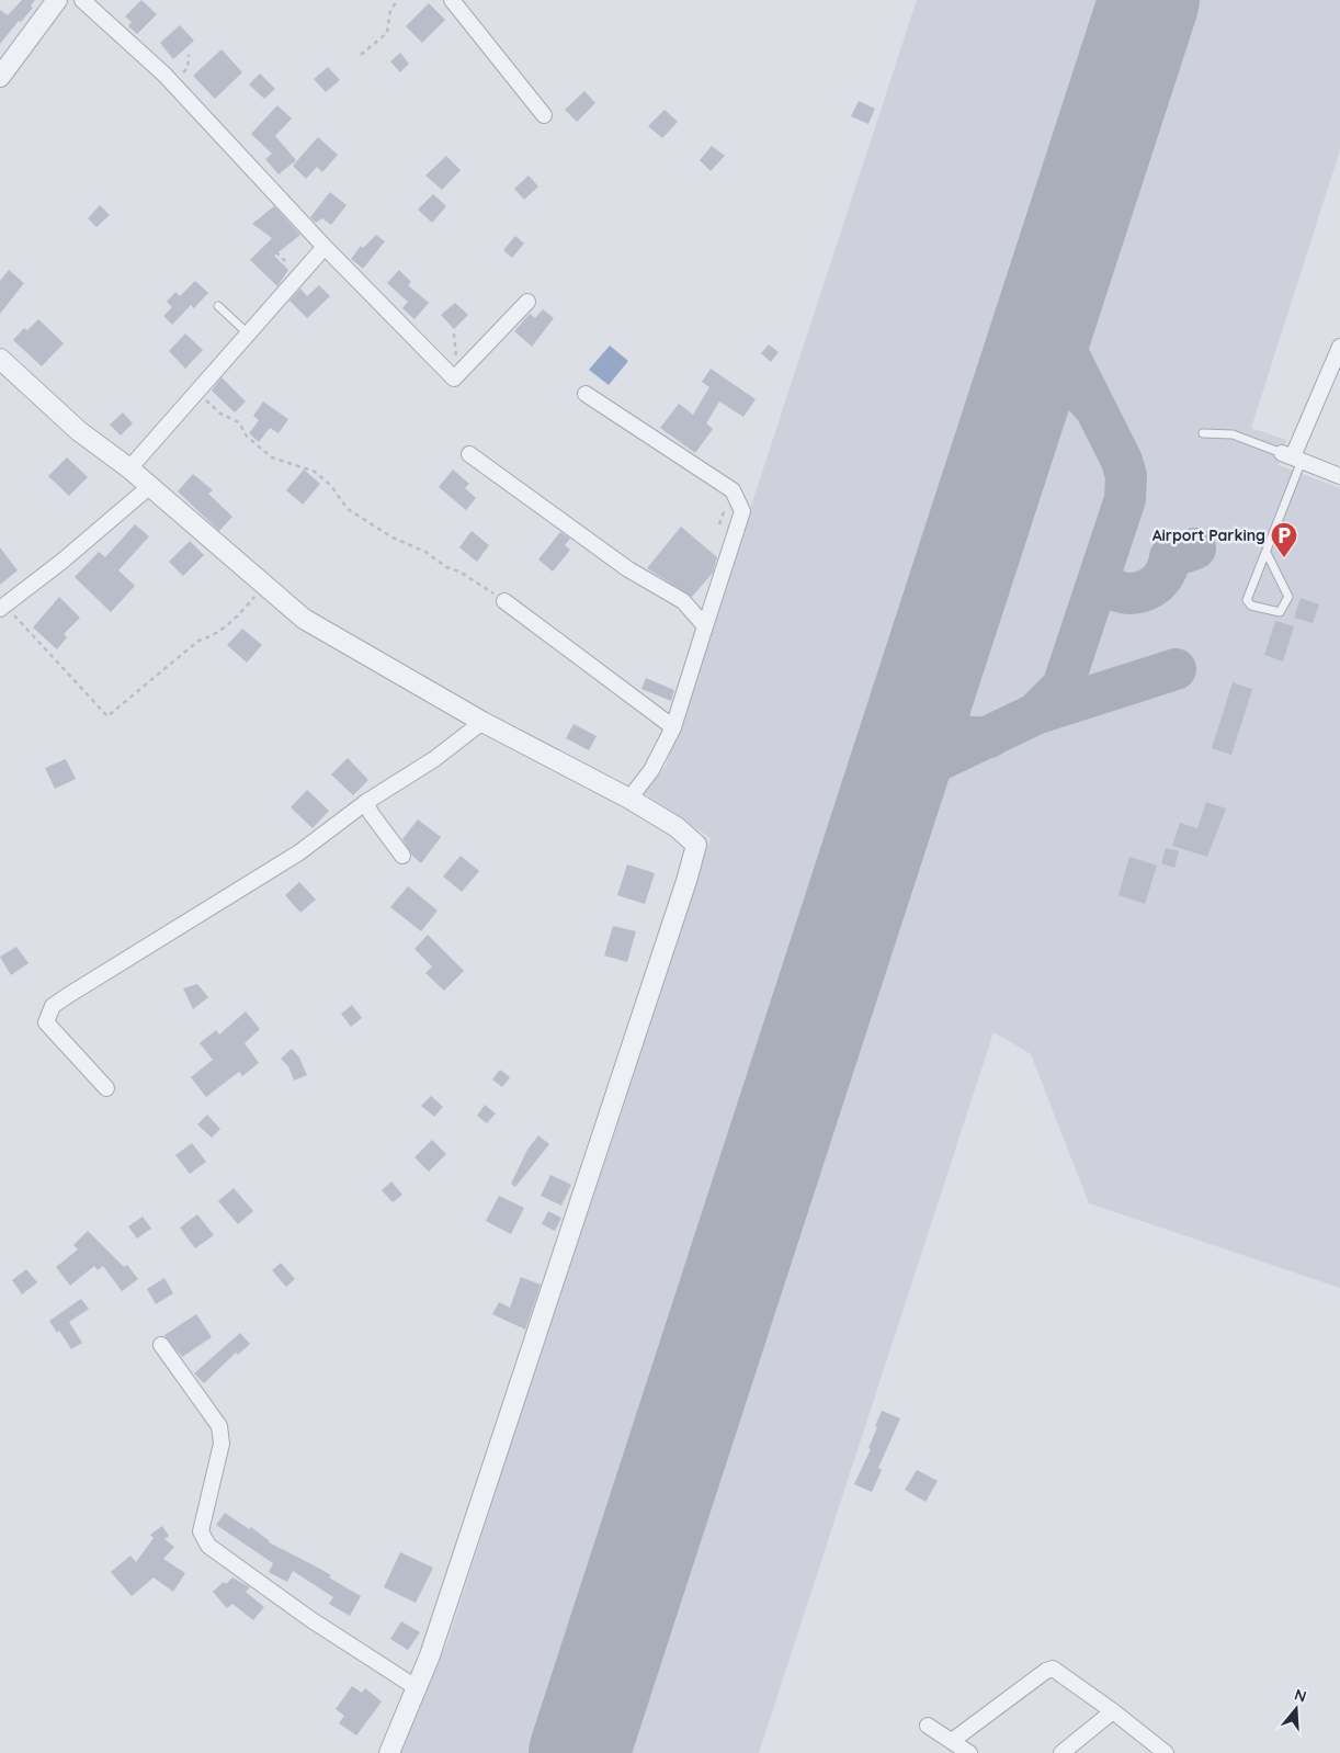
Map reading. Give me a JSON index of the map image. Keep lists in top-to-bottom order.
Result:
{
  "places": {
    "parking": ["Airport Parking"]
  },
  "north": "top"
}
